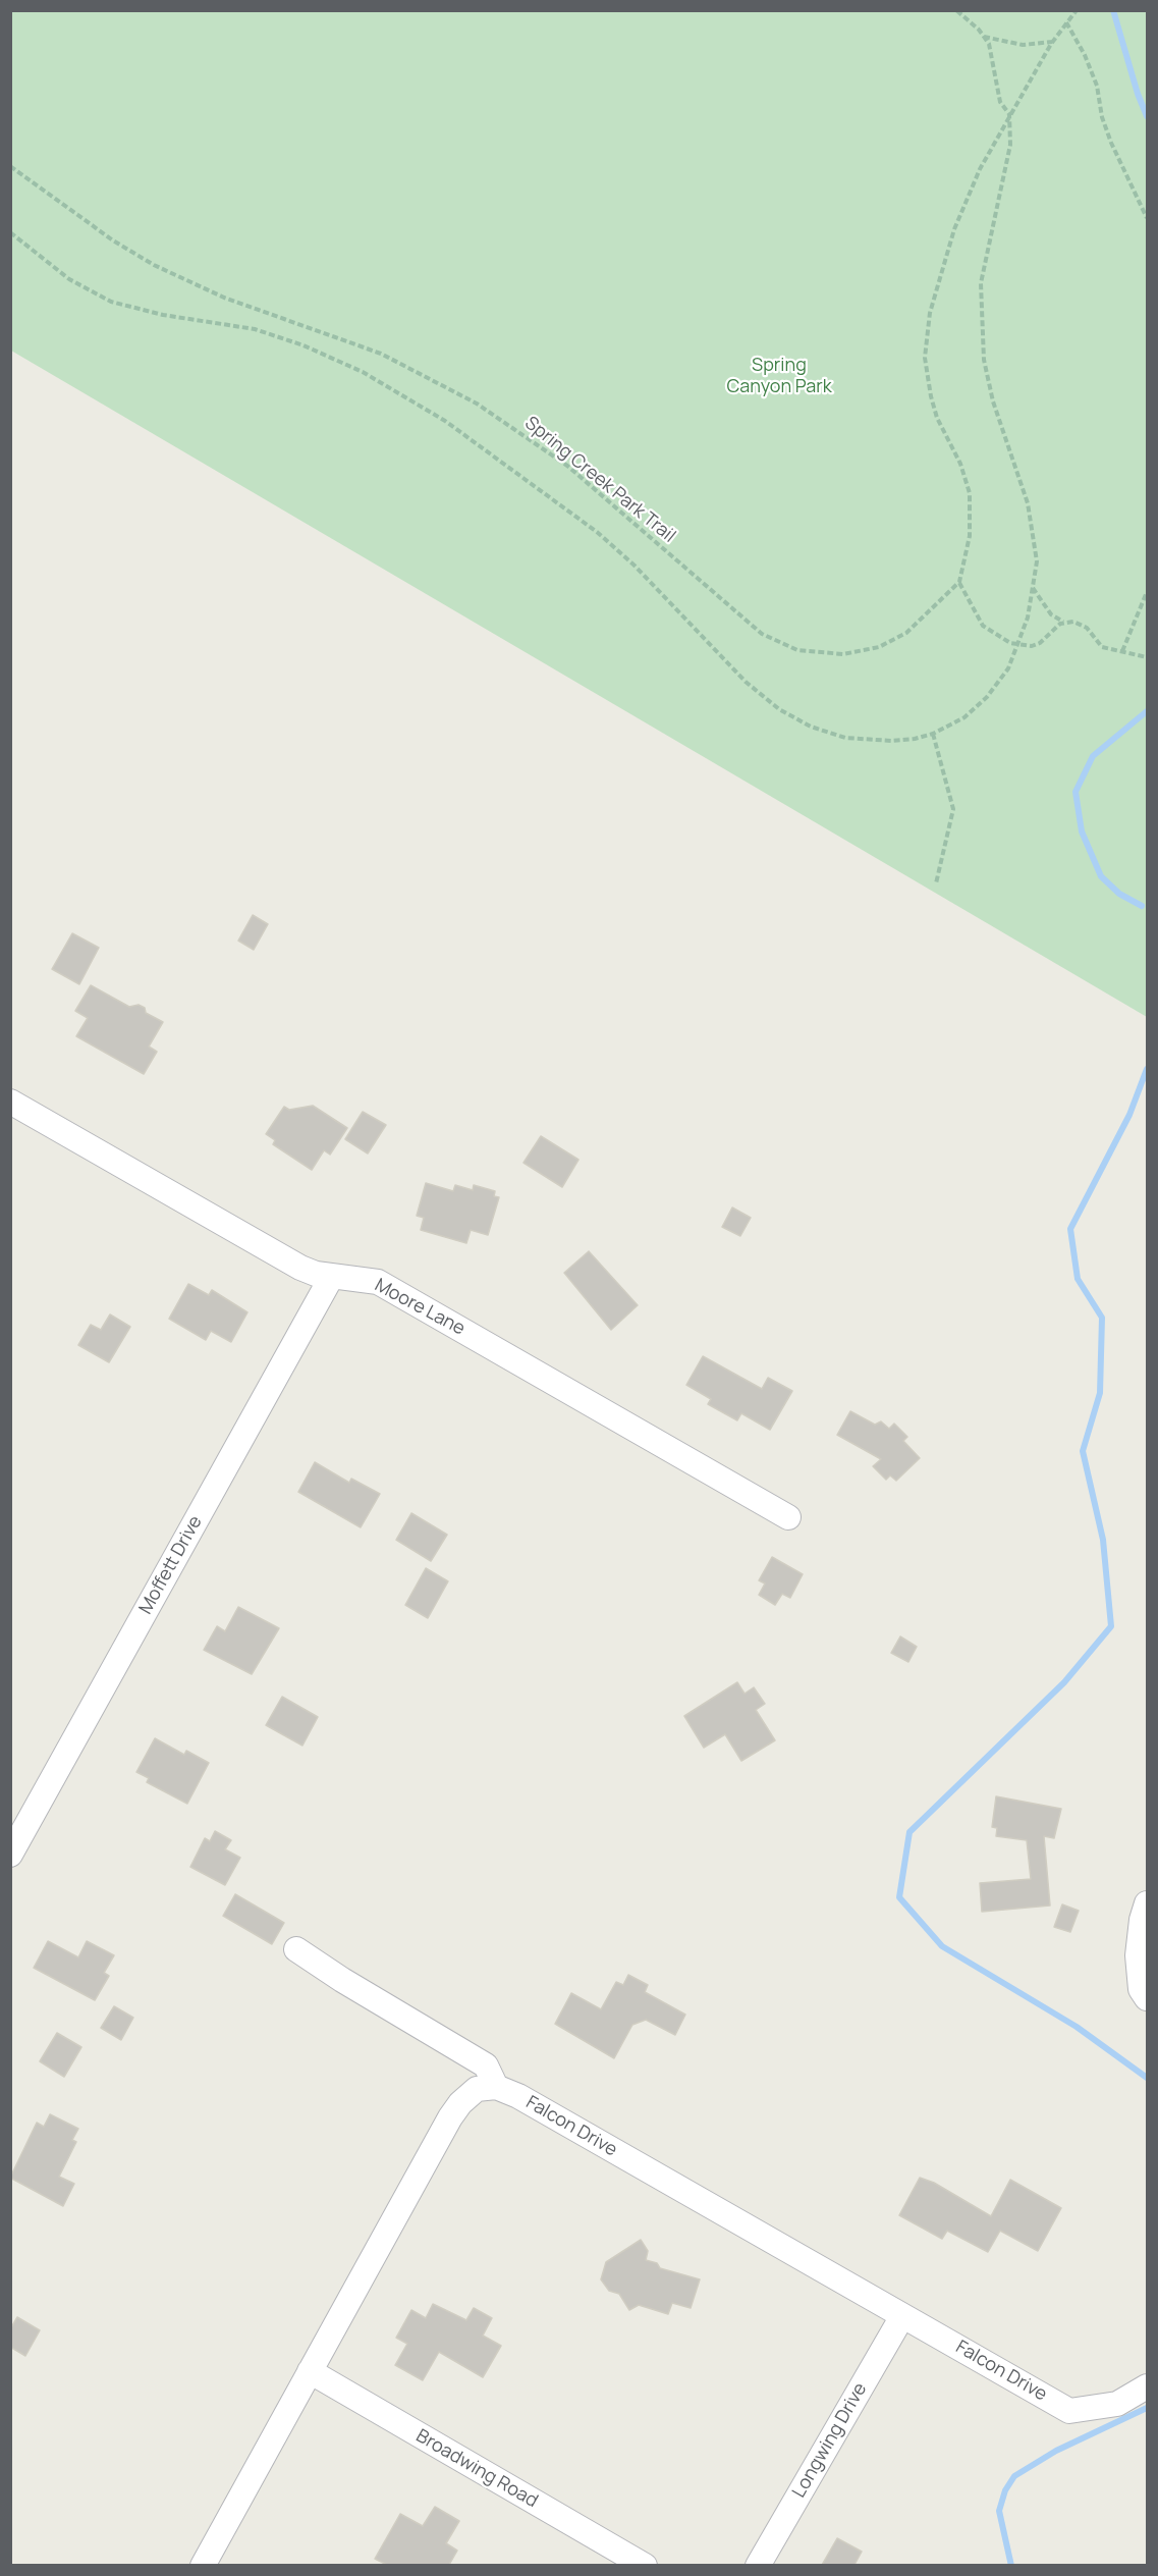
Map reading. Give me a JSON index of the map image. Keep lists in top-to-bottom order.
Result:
{
  "streets": {
    "street": [
      "Moore Lane",
      "Moffett Drive",
      "Falcon Drive",
      "Longwing Drive",
      "Broadwing Road"
    ],
    "path": ["Spring Creek Park Trail"]
  },
  "crossings": [
    ["Moore Lane", "Moffett Drive"],
    ["Falcon Drive", "Longwing Drive"]
  ],
  "parks": ["Spring Canyon Park"]
}
